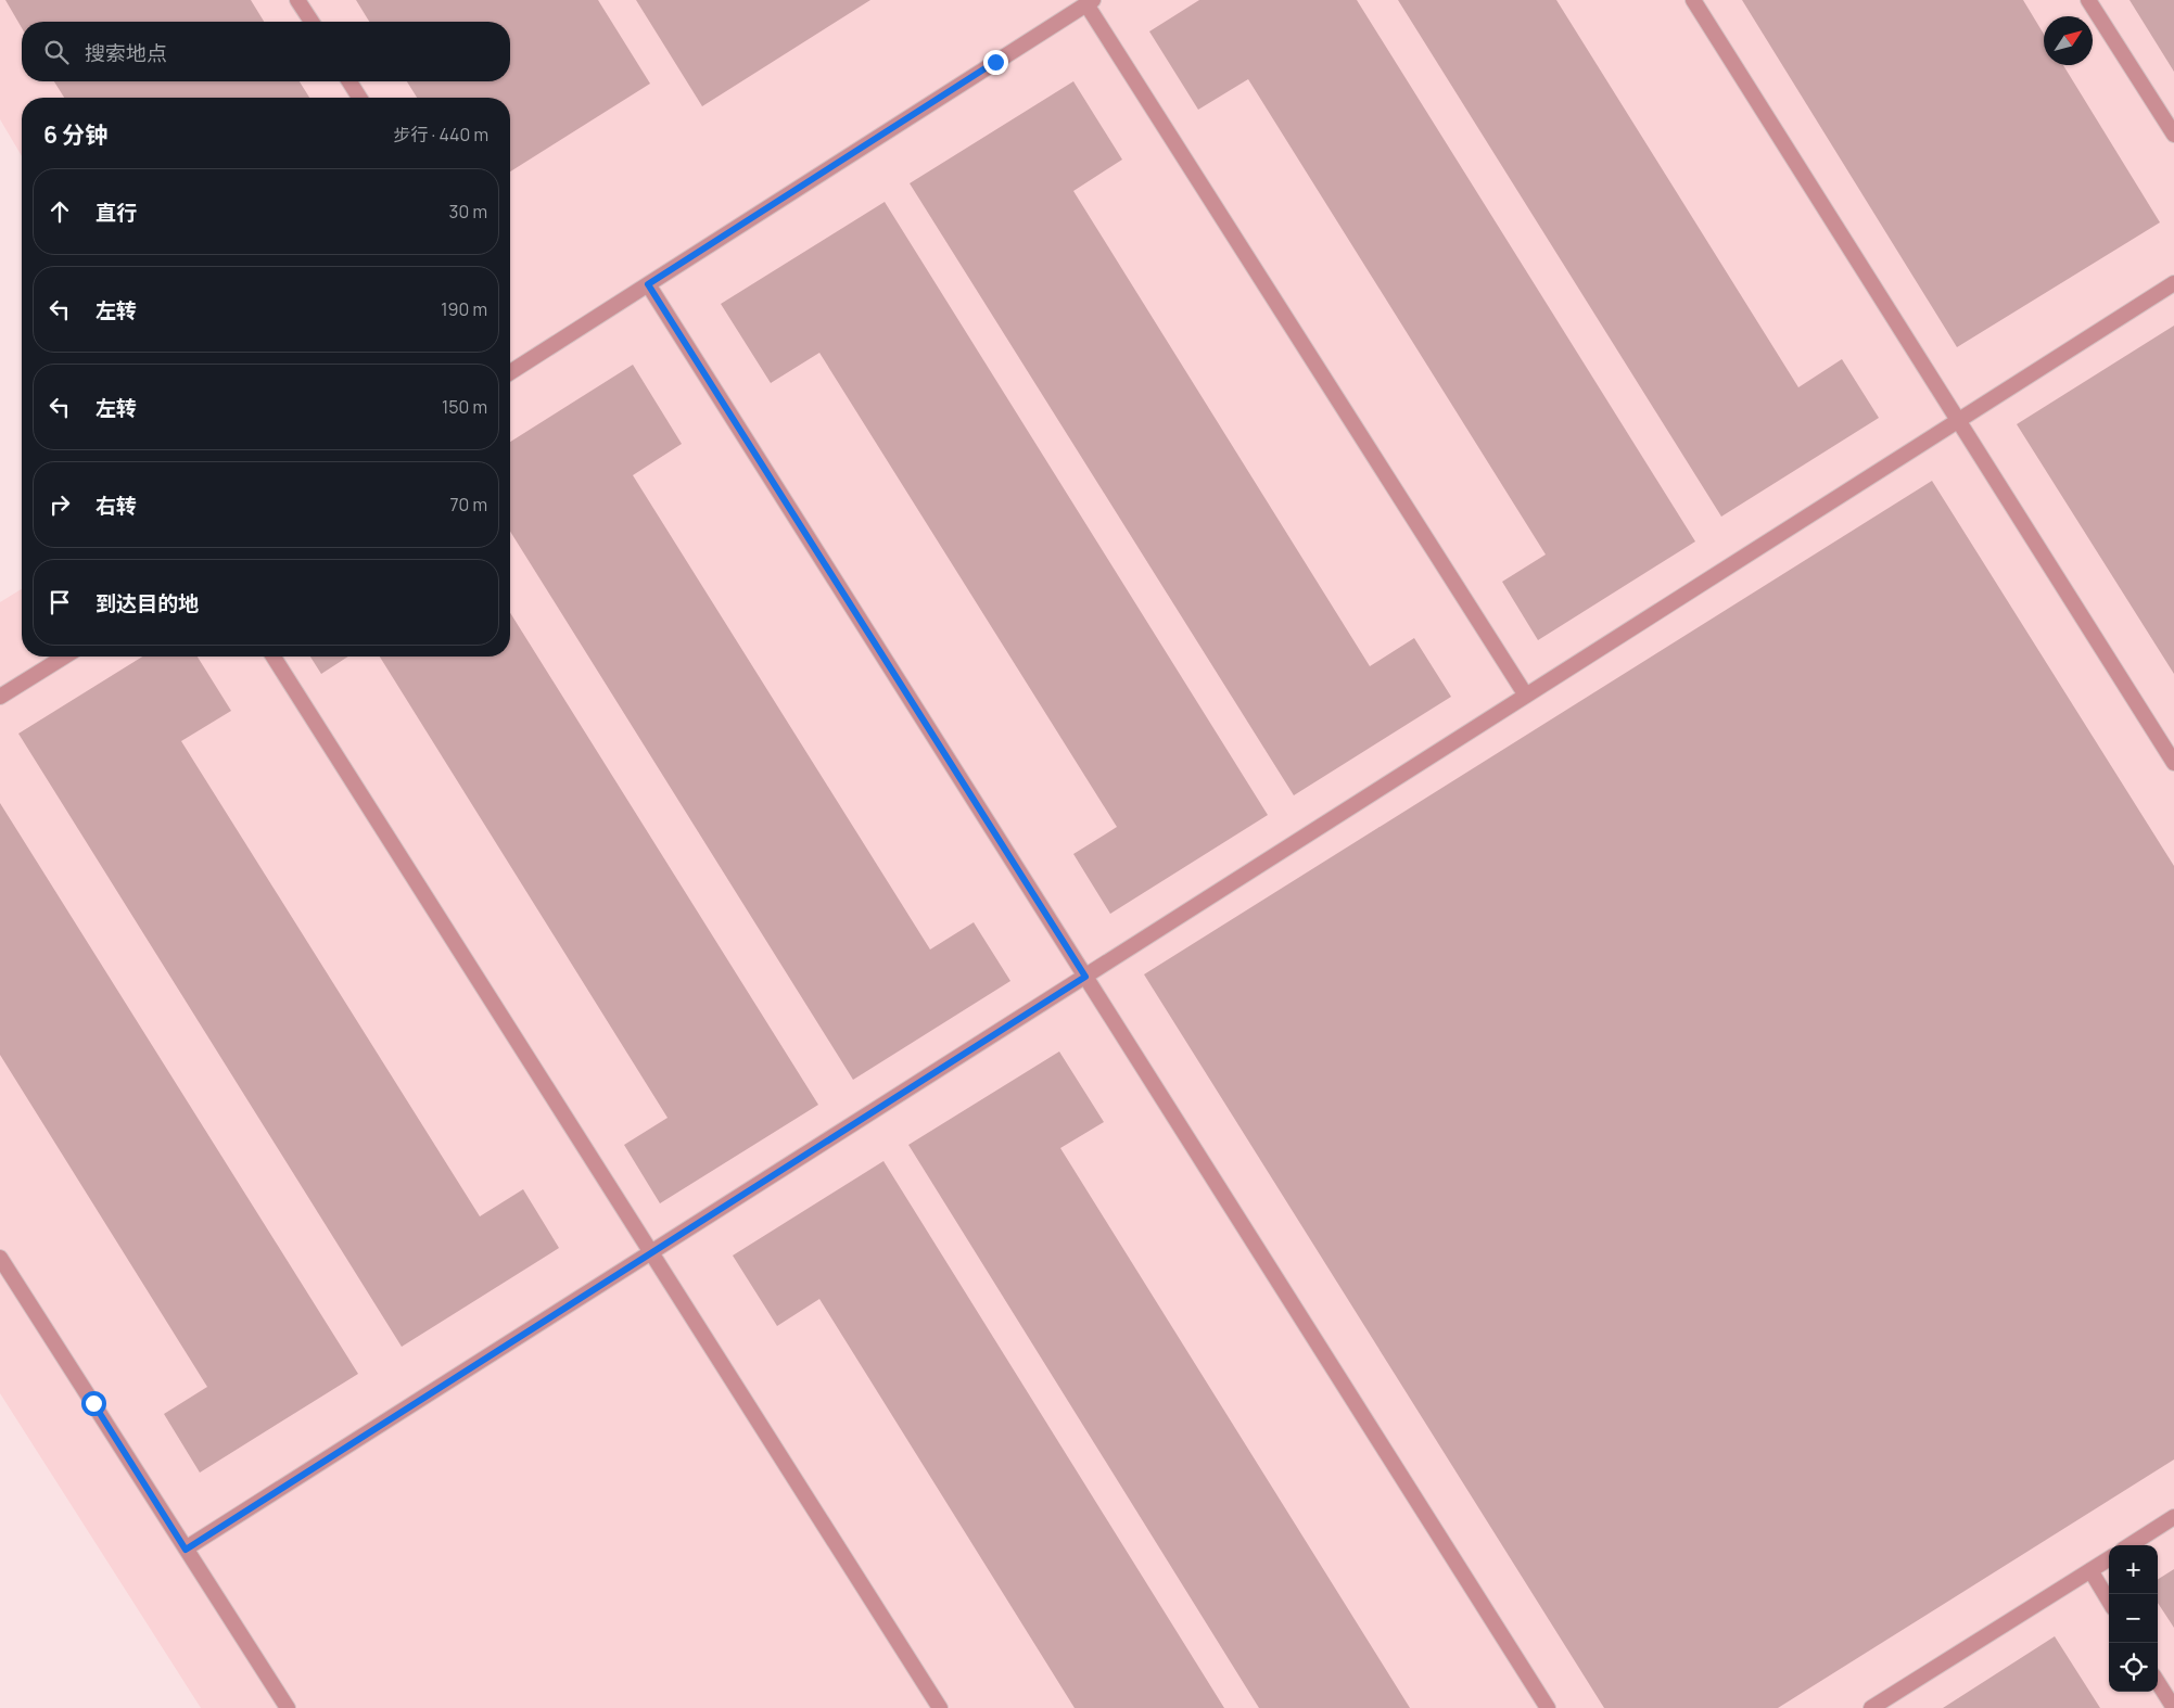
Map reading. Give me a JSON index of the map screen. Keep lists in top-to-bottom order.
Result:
{
  "north": "top right",
  "page": {
    "search": "搜索地点",
    "heading": ["6 分钟", "步行 · 440 m"],
    "list": [
      ["直行", "30 m"],
      ["左转", "190 m"],
      ["左转", "150 m"],
      ["右转", "70 m"],
      "到达目的地"
    ],
    "map_buttons": ["+", "−"]
  }
}
